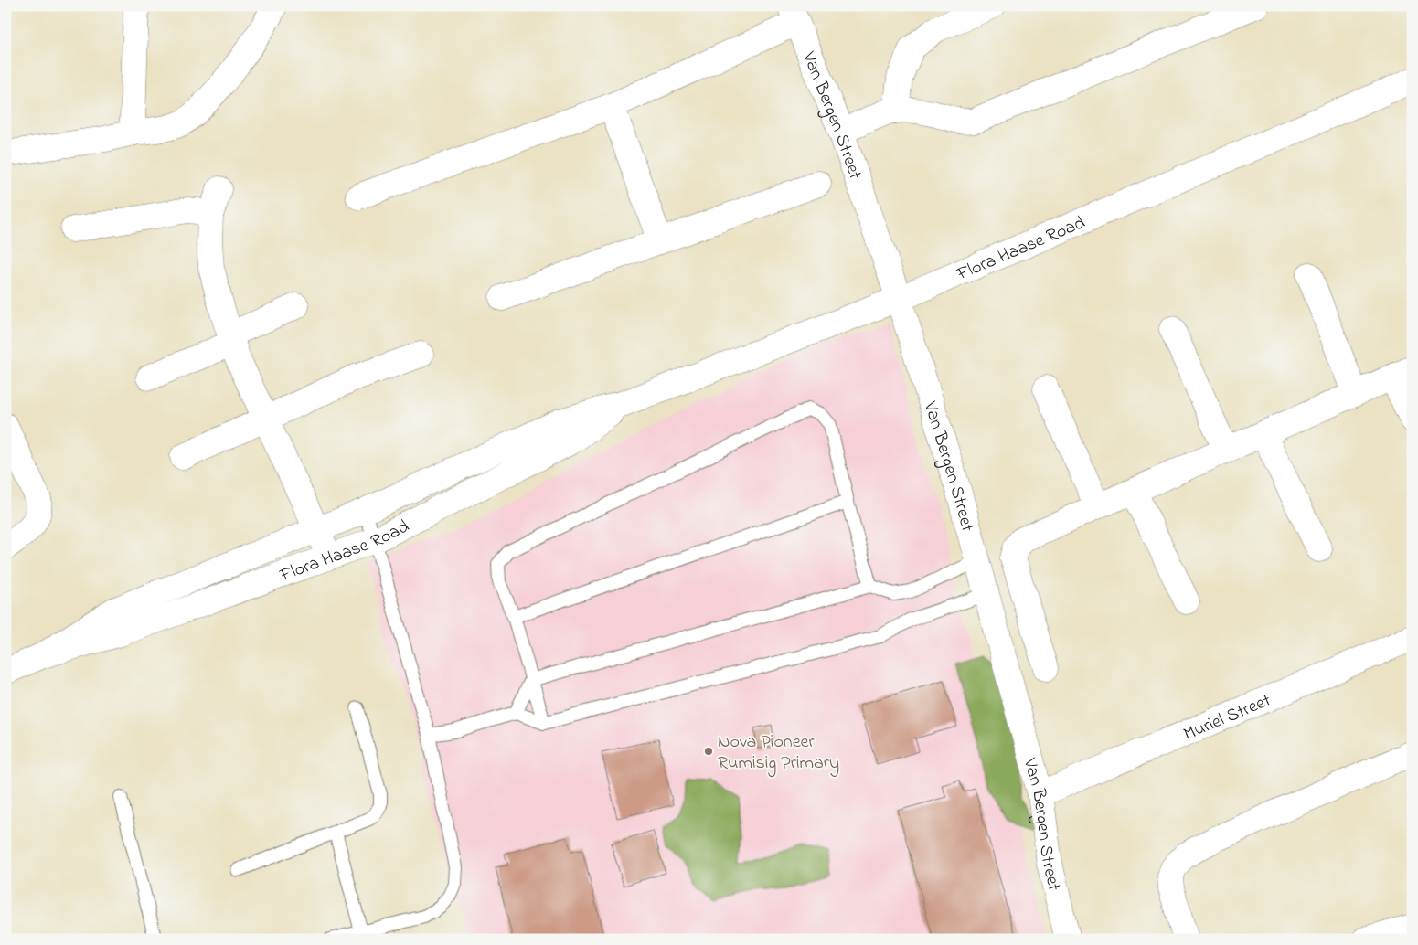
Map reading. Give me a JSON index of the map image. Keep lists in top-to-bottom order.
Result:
{
  "streets": {
    "street": ["Van Bergen Street", "Flora Haase Road", "Muriel Street"]
  },
  "crossings": [
    ["Van Bergen Street", "Flora Haase Road"],
    ["Van Bergen Street", "Muriel Street"]
  ],
  "places": ["Nova Pioneer Rumisig Primary"]
}
